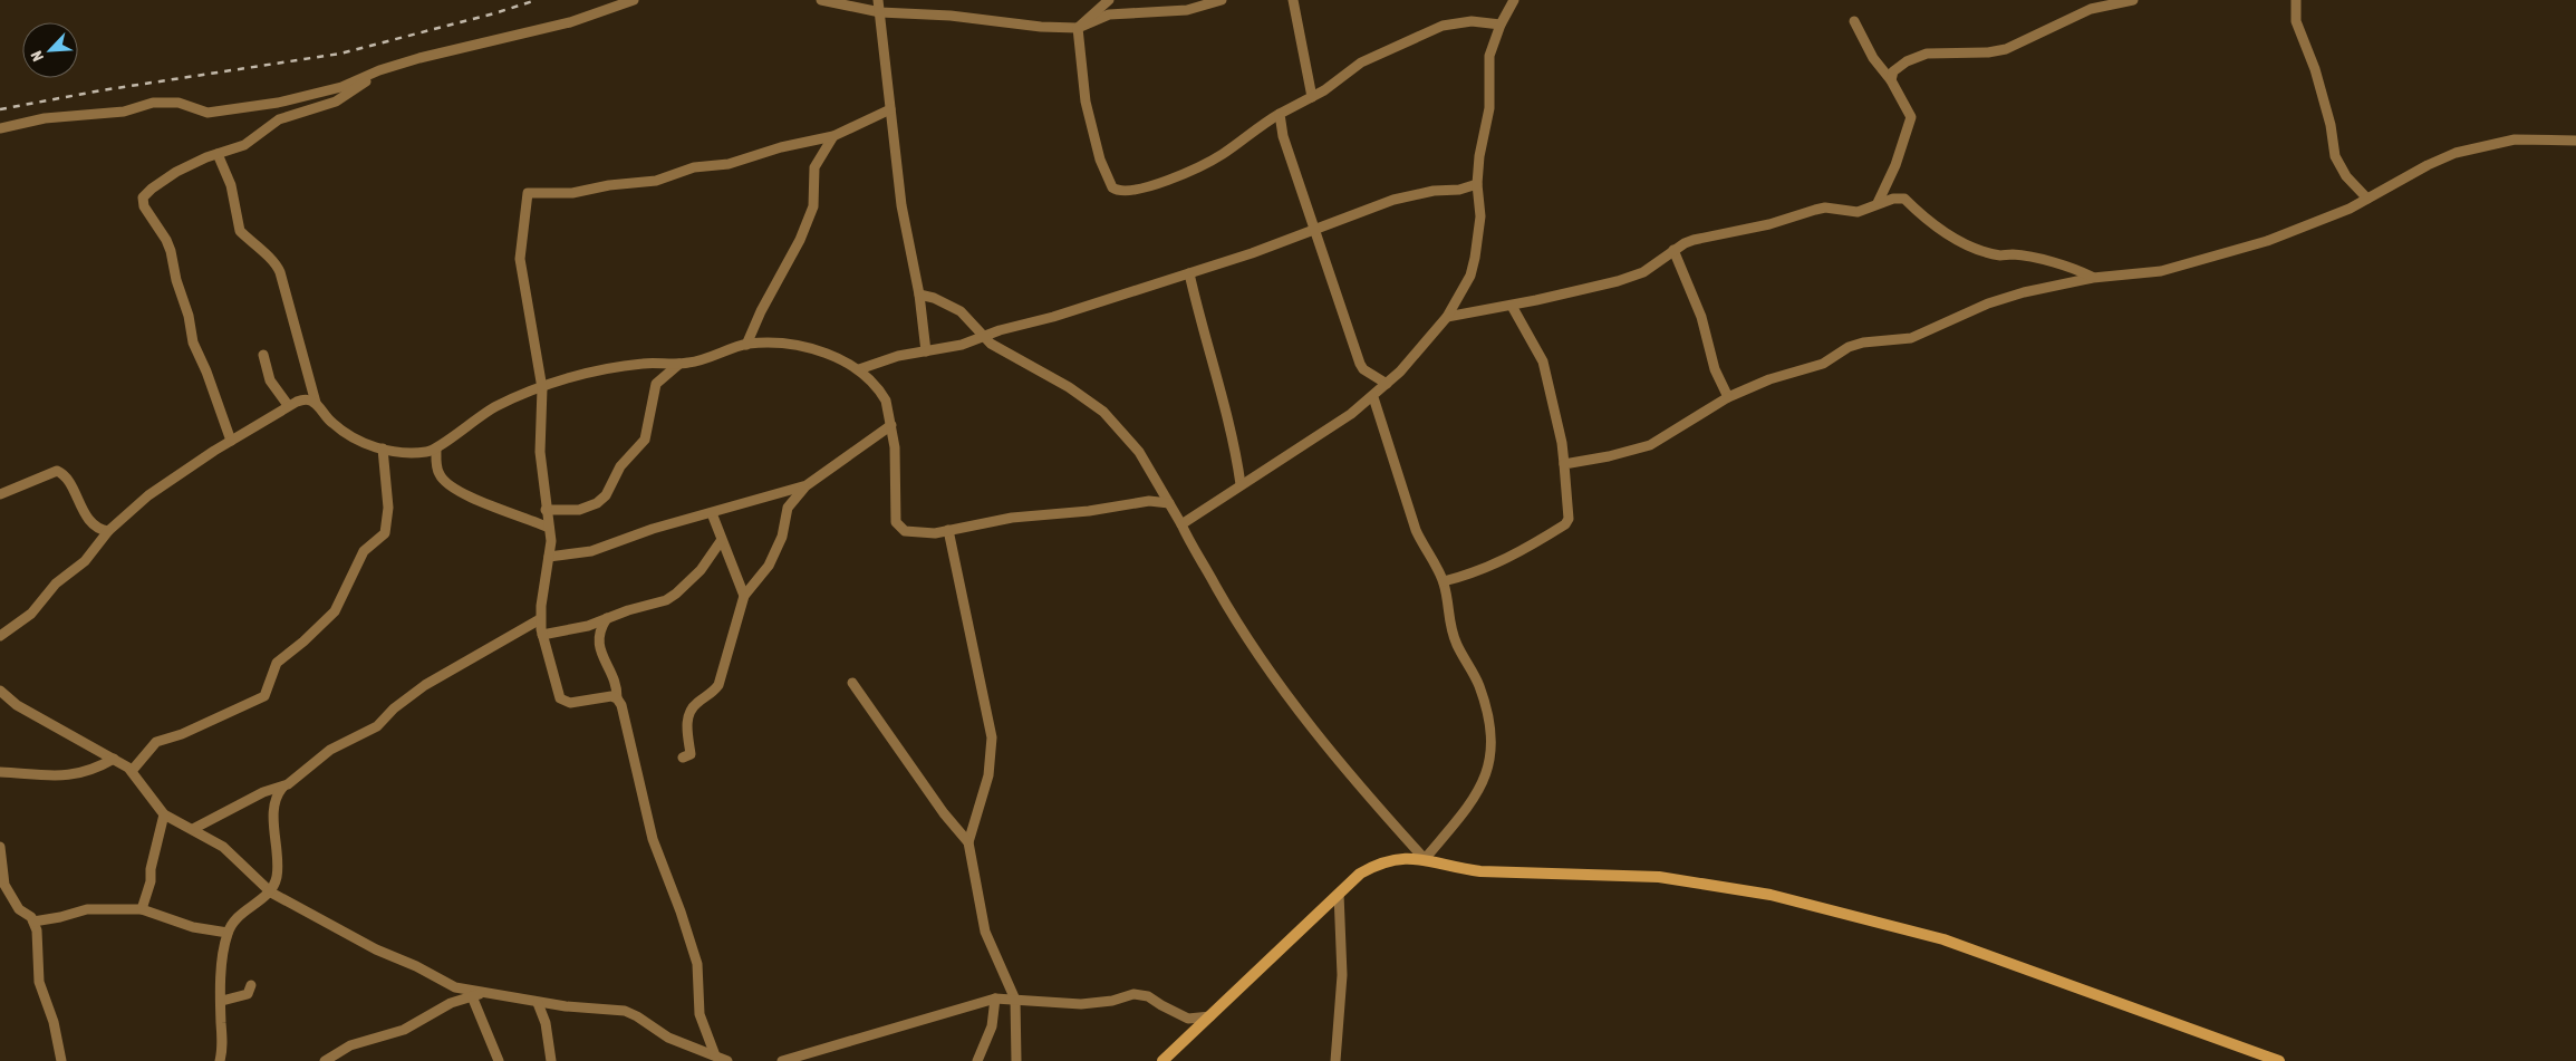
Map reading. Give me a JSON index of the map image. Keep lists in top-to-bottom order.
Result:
{
  "north": "bottom left"
}
